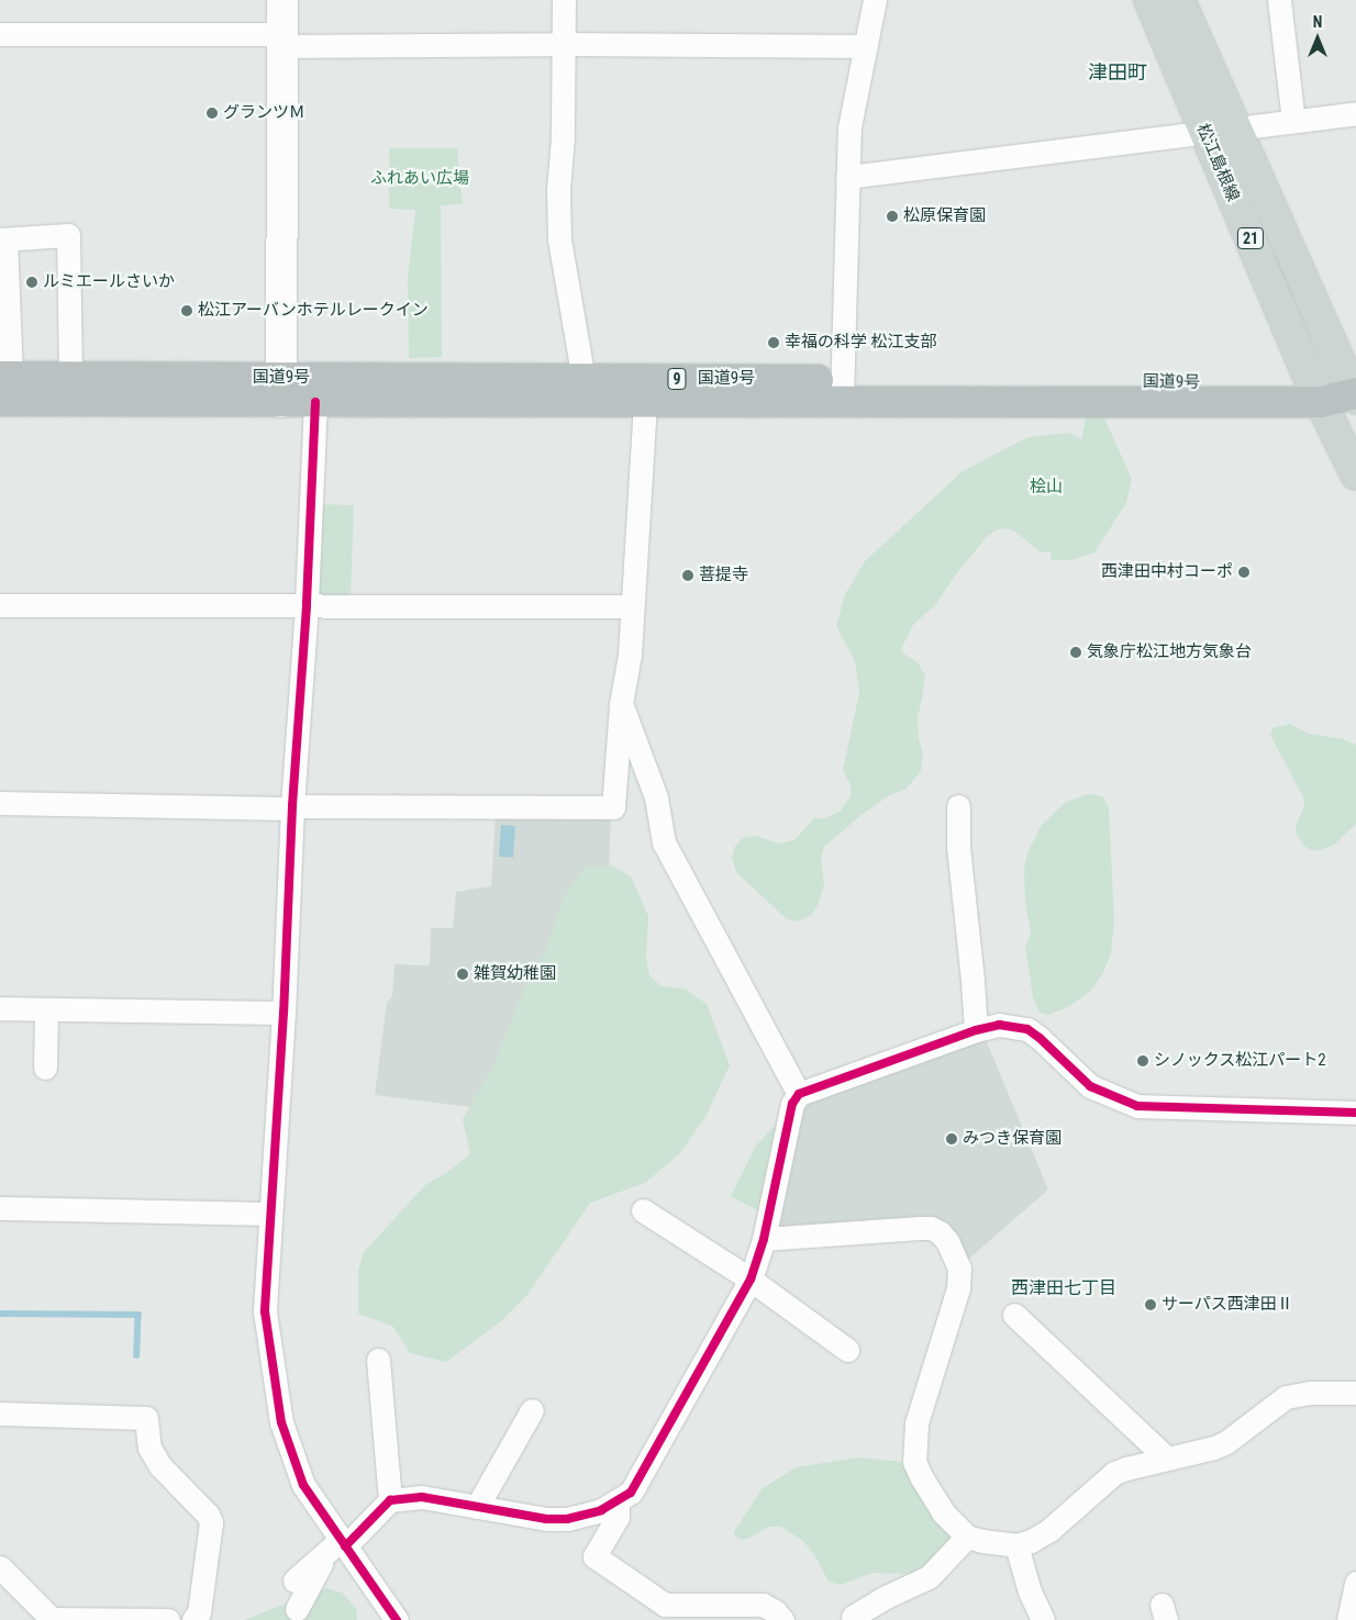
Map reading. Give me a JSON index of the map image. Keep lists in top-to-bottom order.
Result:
{
  "streets": {
    "highway": ["国道9号", "9"],
    "main road": ["松江島根線", "21"]
  },
  "crossings": [
    ["松江島根線", "国道9号"]
  ],
  "districts": ["津田町", "西津田七丁目"],
  "parks": ["ふれあい広場", "桧山"],
  "places": [
    "グランツＭ",
    "松原保育園",
    "ルミエールさいか",
    "松江アーバンホテルレークイン",
    "幸福の科学 松江支部",
    "西津田中村コーポ",
    "菩提寺",
    "気象庁松江地方気象台",
    "雑賀幼稚園",
    "シノックス松江パート2",
    "みつき保育園",
    "サーパス西津田Ⅱ"
  ],
  "north": "top"
}
